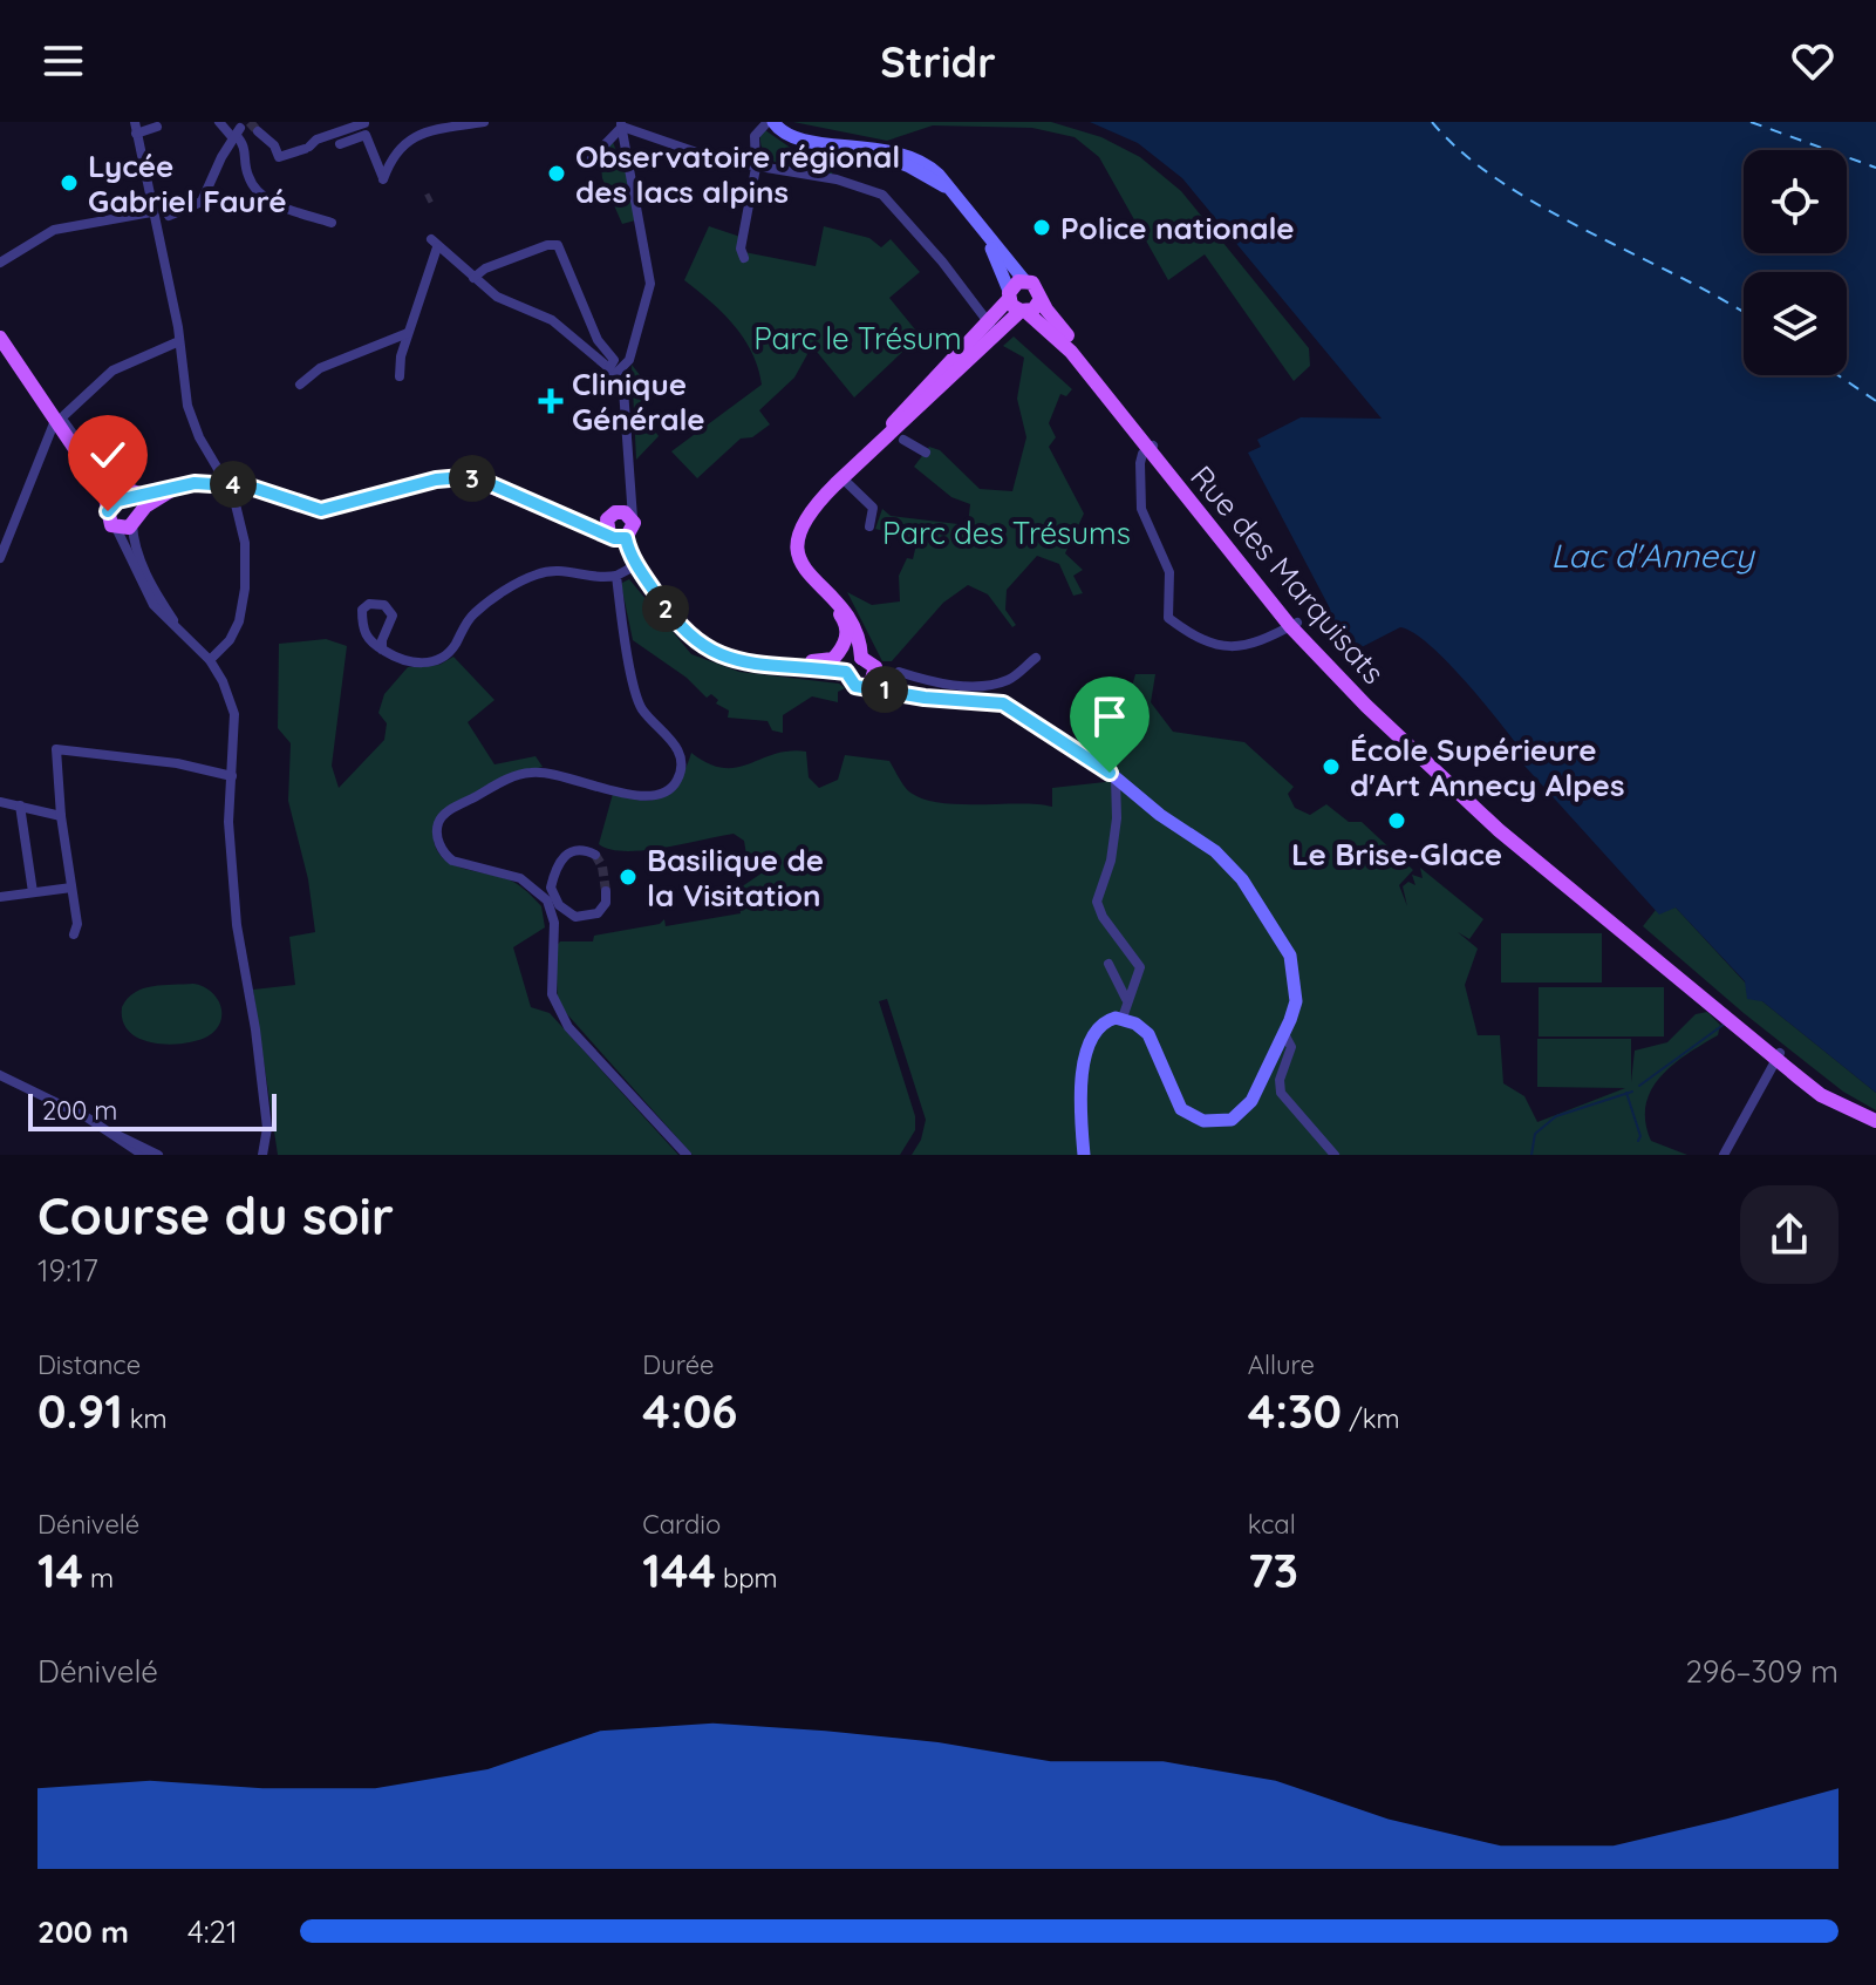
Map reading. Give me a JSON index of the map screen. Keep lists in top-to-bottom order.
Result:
{
  "streets": {
    "main road": ["Rue des Marquisats"]
  },
  "water": ["Lac d'Annecy"],
  "parks": ["Parc le Trésum", "Parc des Trésums"],
  "places": {
    "other": [
      "Observatoire régional des lacs alpins",
      "Lycée Gabriel Fauré",
      "Police nationale",
      "École Supérieure d'Art Annecy Alpes",
      "Le Brise-Glace",
      "Basilique de la Visitation"
    ],
    "health": ["Clinique Générale"]
  },
  "scale_bar": "200 m",
  "page": {
    "header": "Stridr",
    "pins": [
      "3",
      "4",
      "2",
      "1"
    ],
    "scale": "200 m",
    "heading": ["Course du soir", "19:17"],
    "stats": [
      ["Distance", "0.91 km"],
      ["Durée", "4:06"],
      ["Allure", "4:30 /km"],
      ["Dénivelé", "14 m"],
      ["Cardio", "144 bpm"],
      ["kcal", "73"]
    ],
    "chart": ["Dénivelé", "296–309 m"],
    "list": [
      {
        "name": "200 m",
        "note": "4:21"
      }
    ]
  }
}
